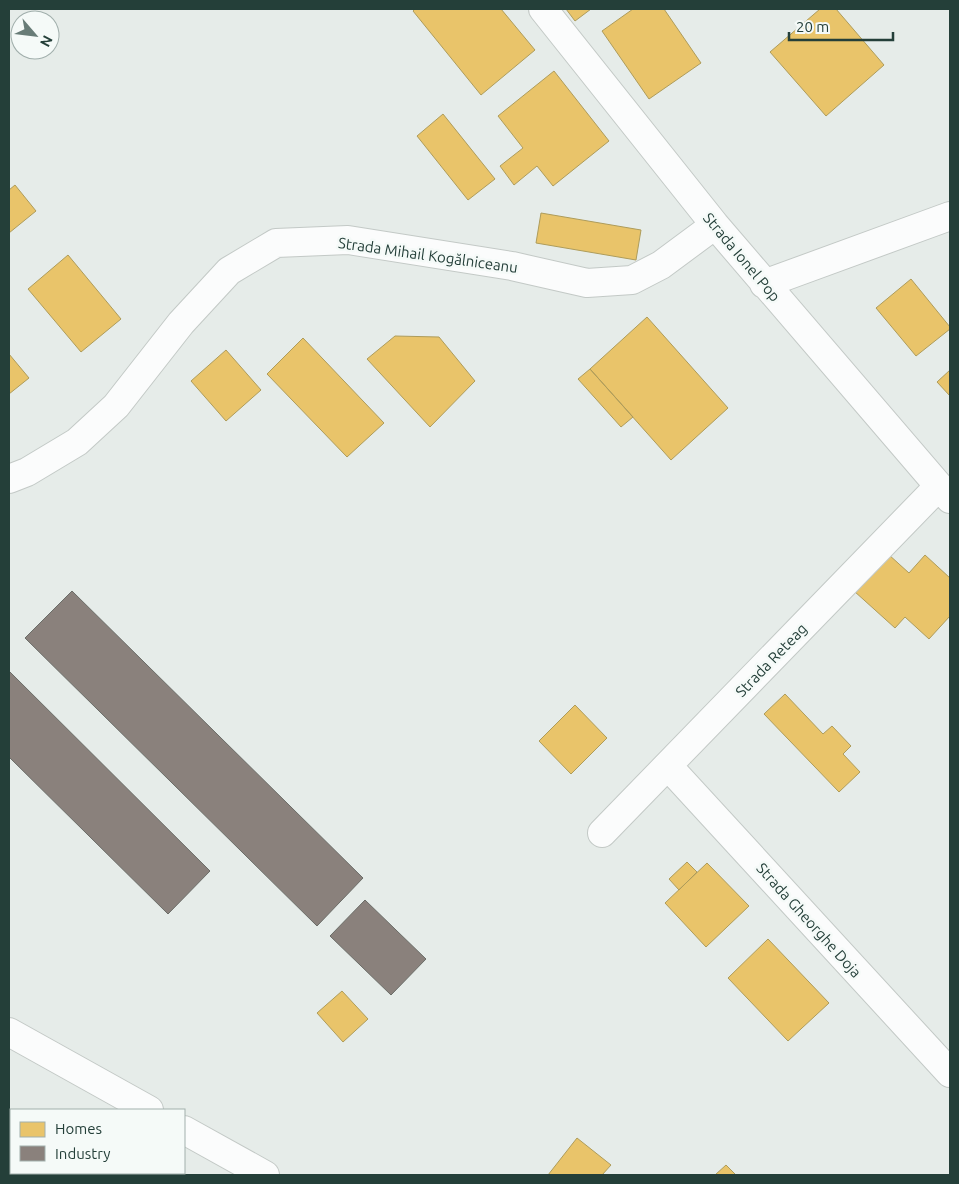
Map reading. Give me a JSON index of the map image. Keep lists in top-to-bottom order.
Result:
{
  "streets": {
    "street": [
      "Strada Mihail Kogălniceanu",
      "Strada Ionel Pop",
      "Strada Reteag",
      "Strada Gheorghe Doja"
    ]
  },
  "crossings": [
    ["Strada Mihail Kogălniceanu", "Strada Ionel Pop"],
    ["Strada Ionel Pop", "Strada Reteag"],
    ["Strada Reteag", "Strada Gheorghe Doja"]
  ],
  "legend": ["Homes", "Industry"],
  "scale_bar": "20 m",
  "north": "bottom right"
}
